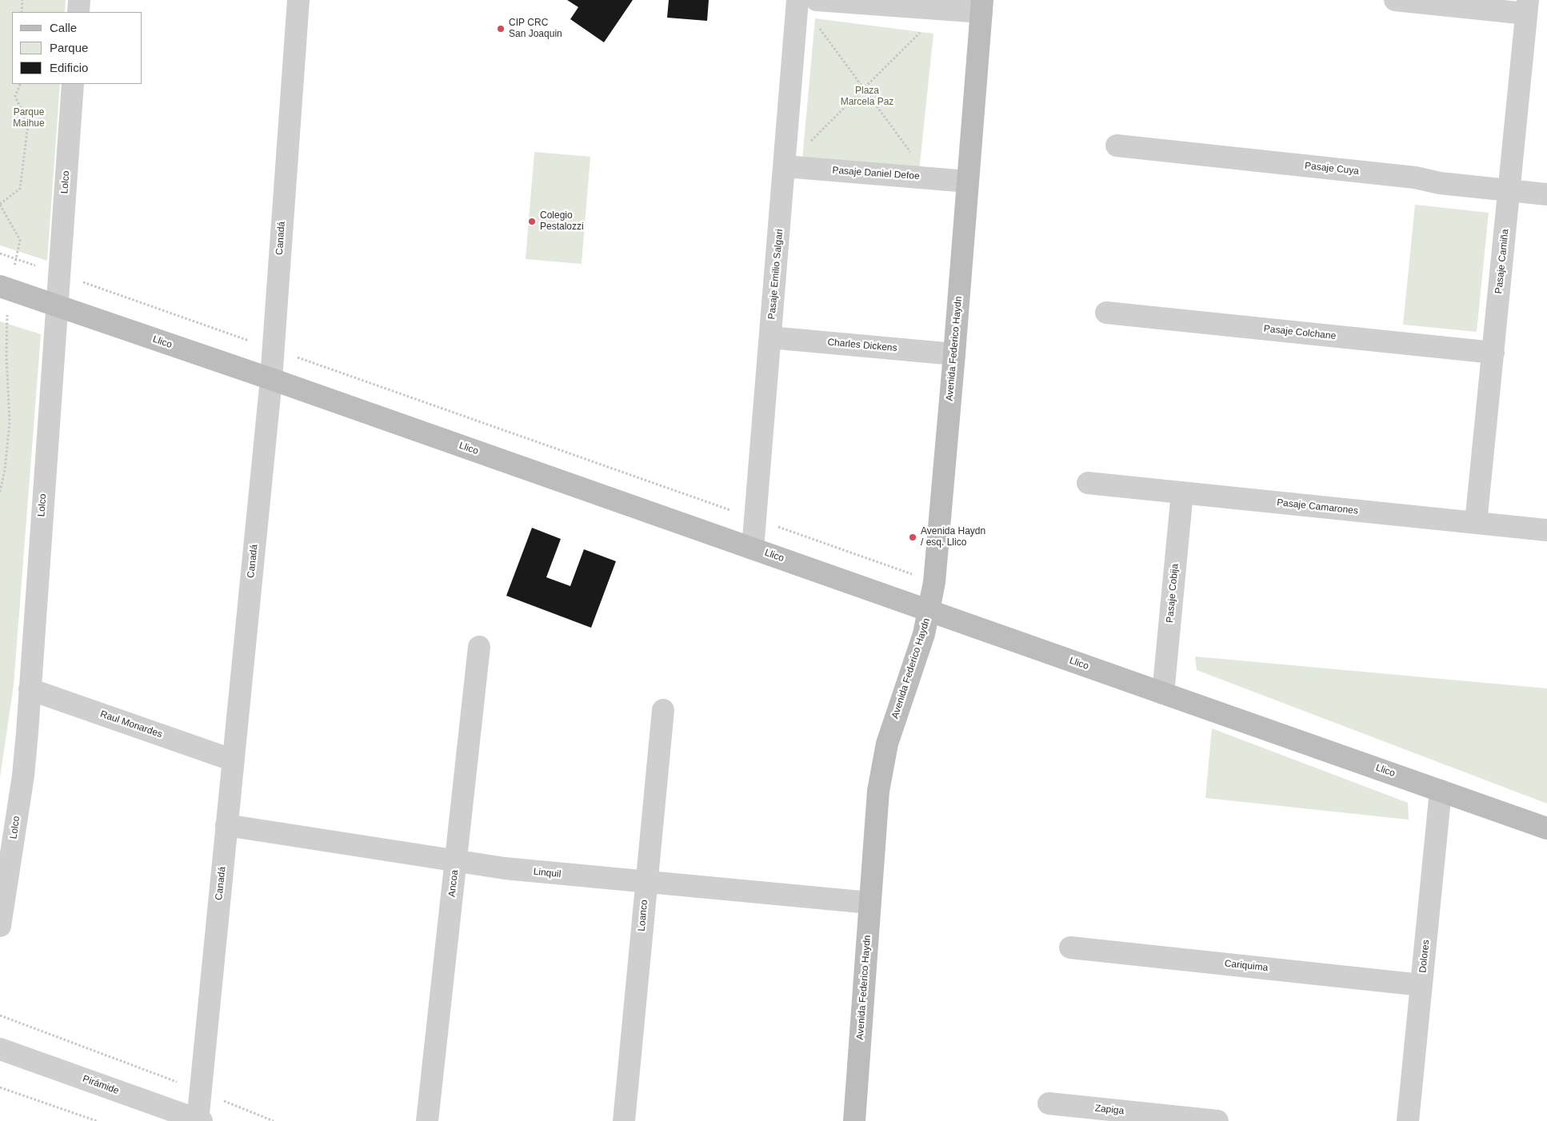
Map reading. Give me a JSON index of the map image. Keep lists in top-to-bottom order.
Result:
{
  "streets": {
    "street": [
      "Pasaje Cuya",
      "Pasaje Daniel Defoe",
      "Lolco",
      "Canadá",
      "Pasaje Camiña",
      "Pasaje Emilio Salgari",
      "Pasaje Colchane",
      "Llico",
      "Charles Dickens",
      "Avenida Federico Haydn",
      "Pasaje Camarones",
      "Pasaje Cobija",
      "Raul Monardes",
      "Linquil",
      "Ancoa",
      "Loanco",
      "Dolores",
      "Cariquima",
      "Pirámide",
      "Zapiga"
    ]
  },
  "crossings": [
    ["Pasaje Cuya", "Pasaje Camiña"],
    ["Pasaje Daniel Defoe", "Pasaje Emilio Salgari"],
    ["Pasaje Daniel Defoe", "Avenida Federico Haydn"],
    ["Lolco", "Llico"],
    ["Lolco", "Raul Monardes"],
    ["Canadá", "Llico"],
    ["Canadá", "Raul Monardes"],
    ["Canadá", "Linquil"],
    ["Canadá", "Pirámide"],
    ["Pasaje Camiña", "Pasaje Colchane"],
    ["Pasaje Camiña", "Pasaje Camarones"],
    ["Pasaje Emilio Salgari", "Llico"],
    ["Pasaje Emilio Salgari", "Charles Dickens"],
    ["Llico", "Avenida Federico Haydn"],
    ["Llico", "Pasaje Cobija"],
    ["Llico", "Dolores"],
    ["Charles Dickens", "Avenida Federico Haydn"],
    ["Avenida Federico Haydn", "Linquil"],
    ["Pasaje Camarones", "Pasaje Cobija"],
    ["Linquil", "Ancoa"],
    ["Linquil", "Loanco"],
    ["Dolores", "Cariquima"]
  ],
  "parks": ["Plaza Marcela Paz", "Parque Maihue"],
  "places": ["CIP CRC San Joaquin", "Colegio Pestalozzi", "Avenida Haydn / esq. Llico"],
  "legend": ["Calle", "Parque", "Edificio"]
}
